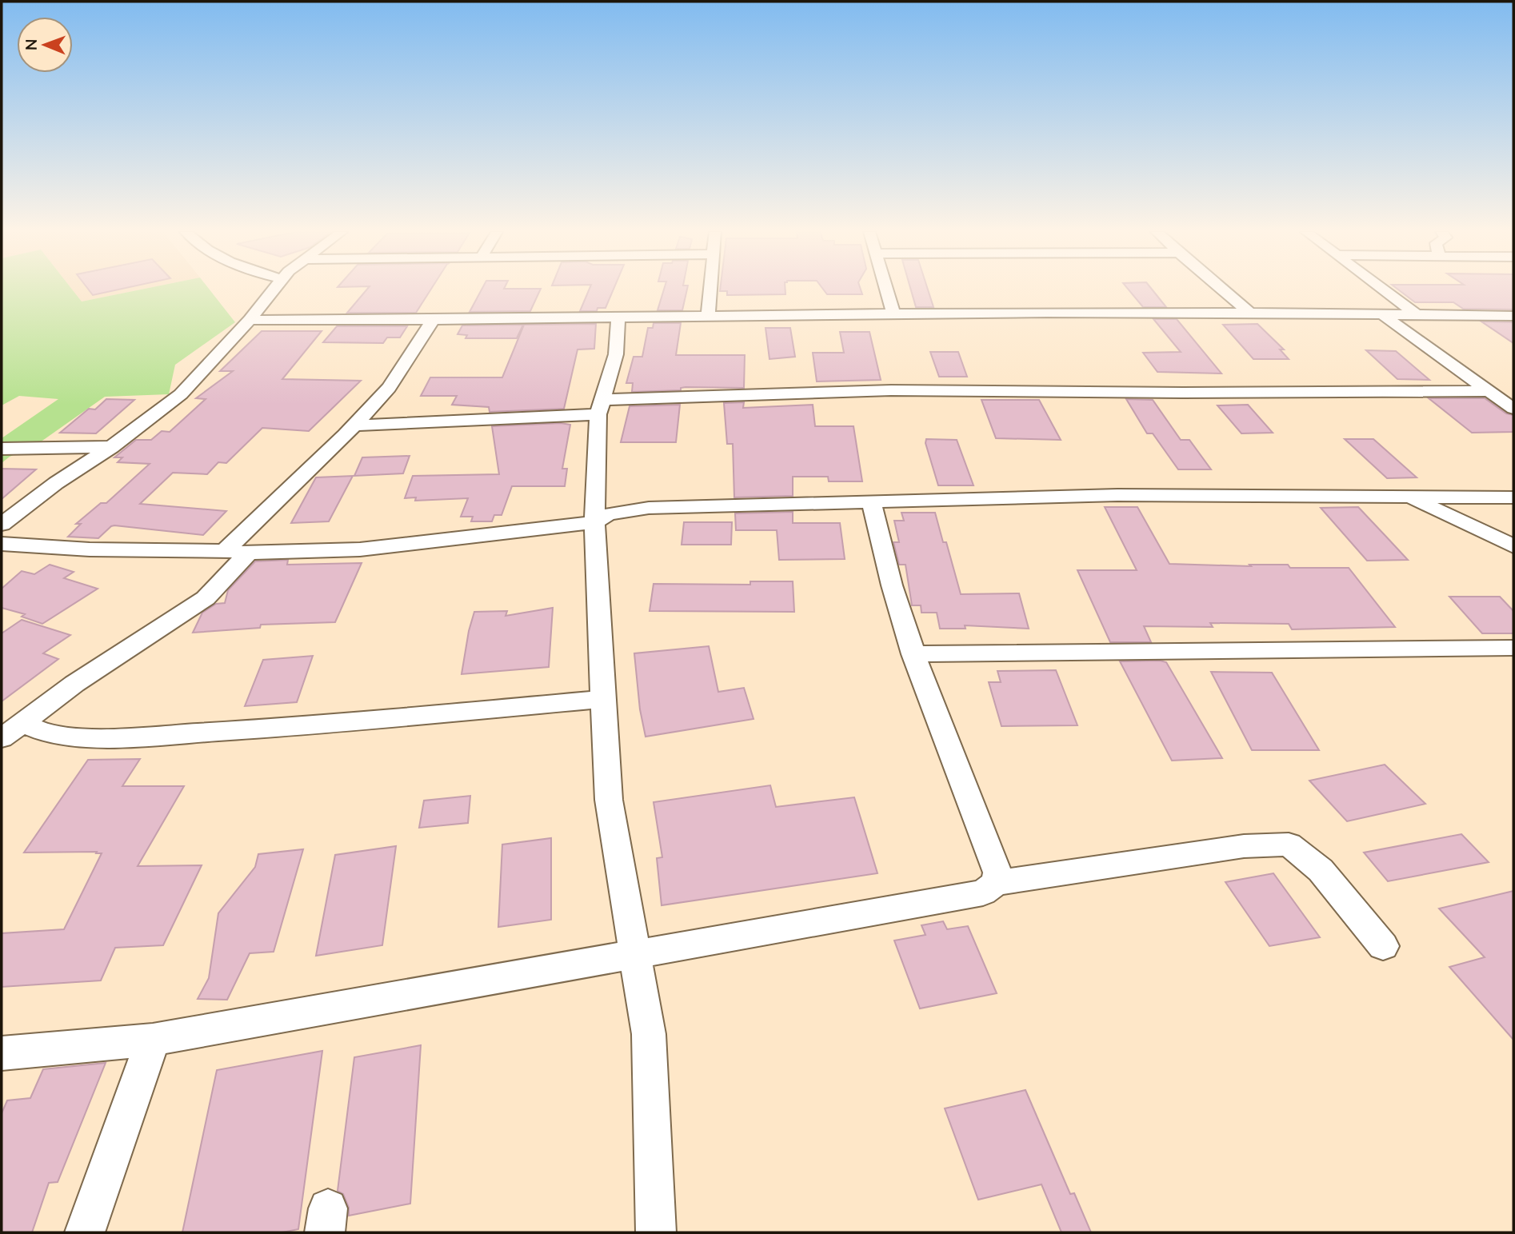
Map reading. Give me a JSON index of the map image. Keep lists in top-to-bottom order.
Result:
{
  "north": "left"
}
